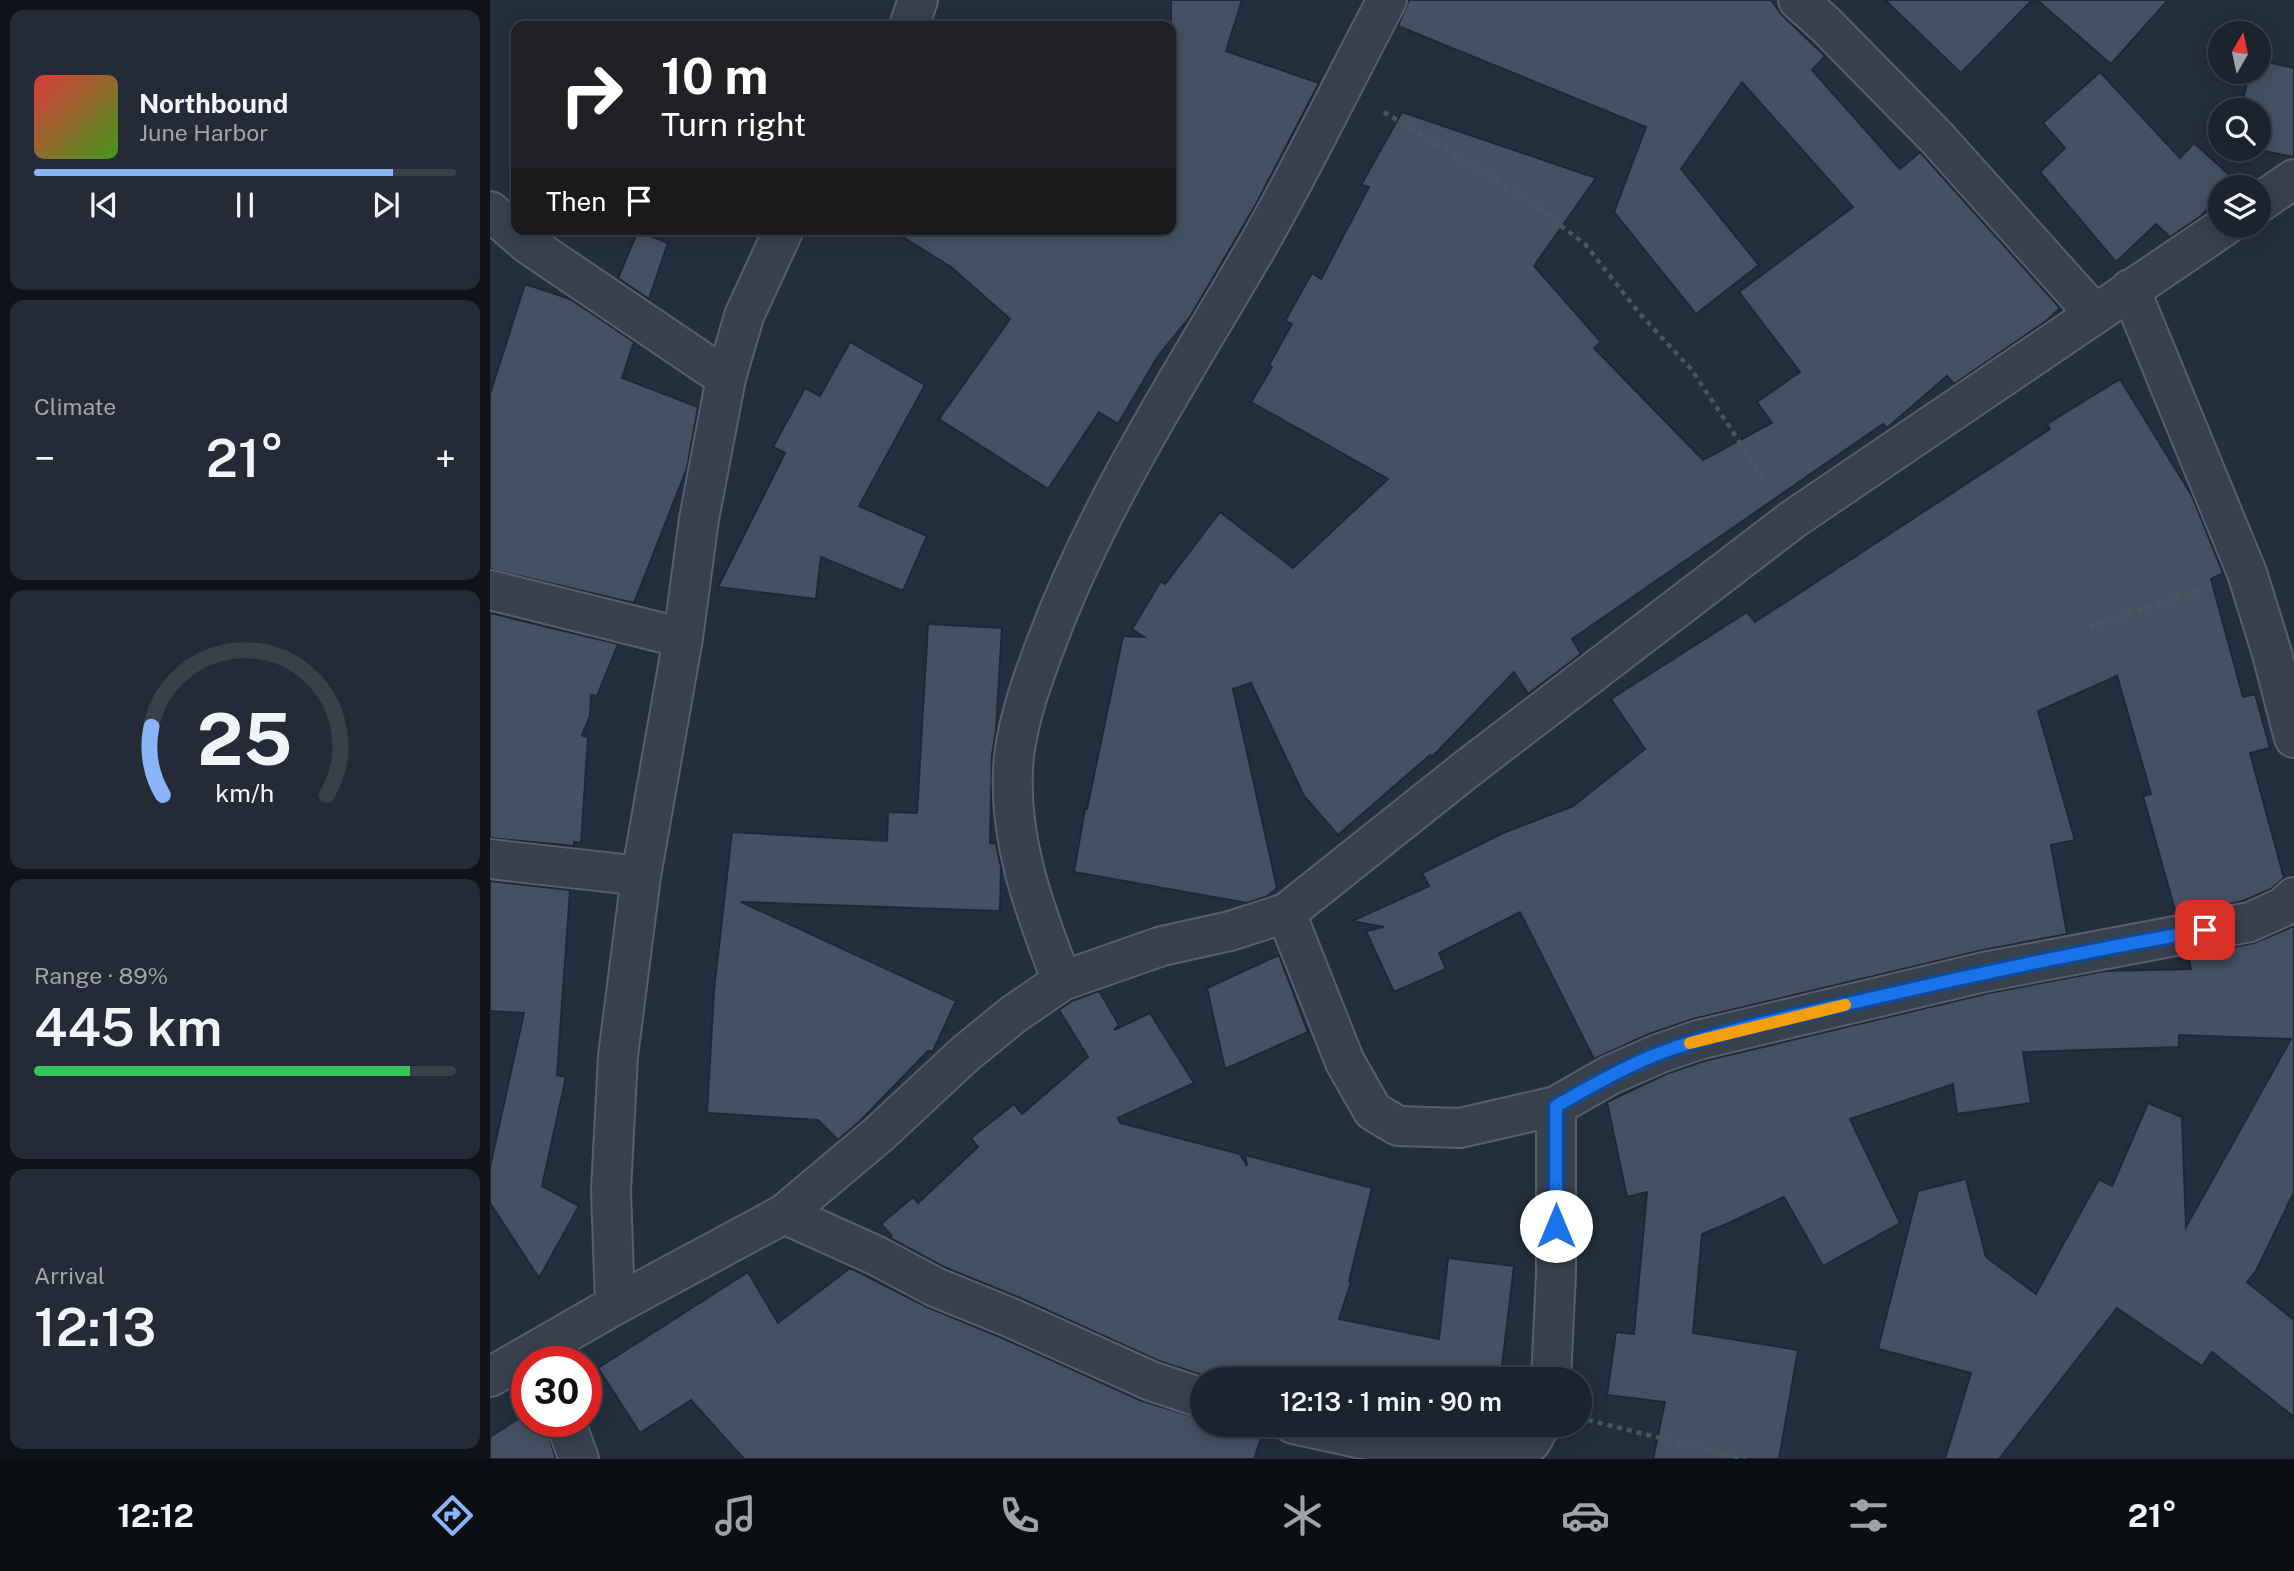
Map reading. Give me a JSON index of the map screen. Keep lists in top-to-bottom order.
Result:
{
  "north": "top",
  "page": {
    "turn": ["10 m", "Turn right"],
    "song": ["Northbound", "June Harbor"],
    "then": "Then",
    "tile": [
      "Climate",
      ["Range · 89%", "445 km"],
      ["Arrival", "12:13"]
    ],
    "heat": ["−", "21°", "+"],
    "limit": "30",
    "trip": "12:13 · 1 min · 90 m",
    "tabs": ["12:12", "21°"],
    "gauge": ["25", "km/h"]
  }
}
